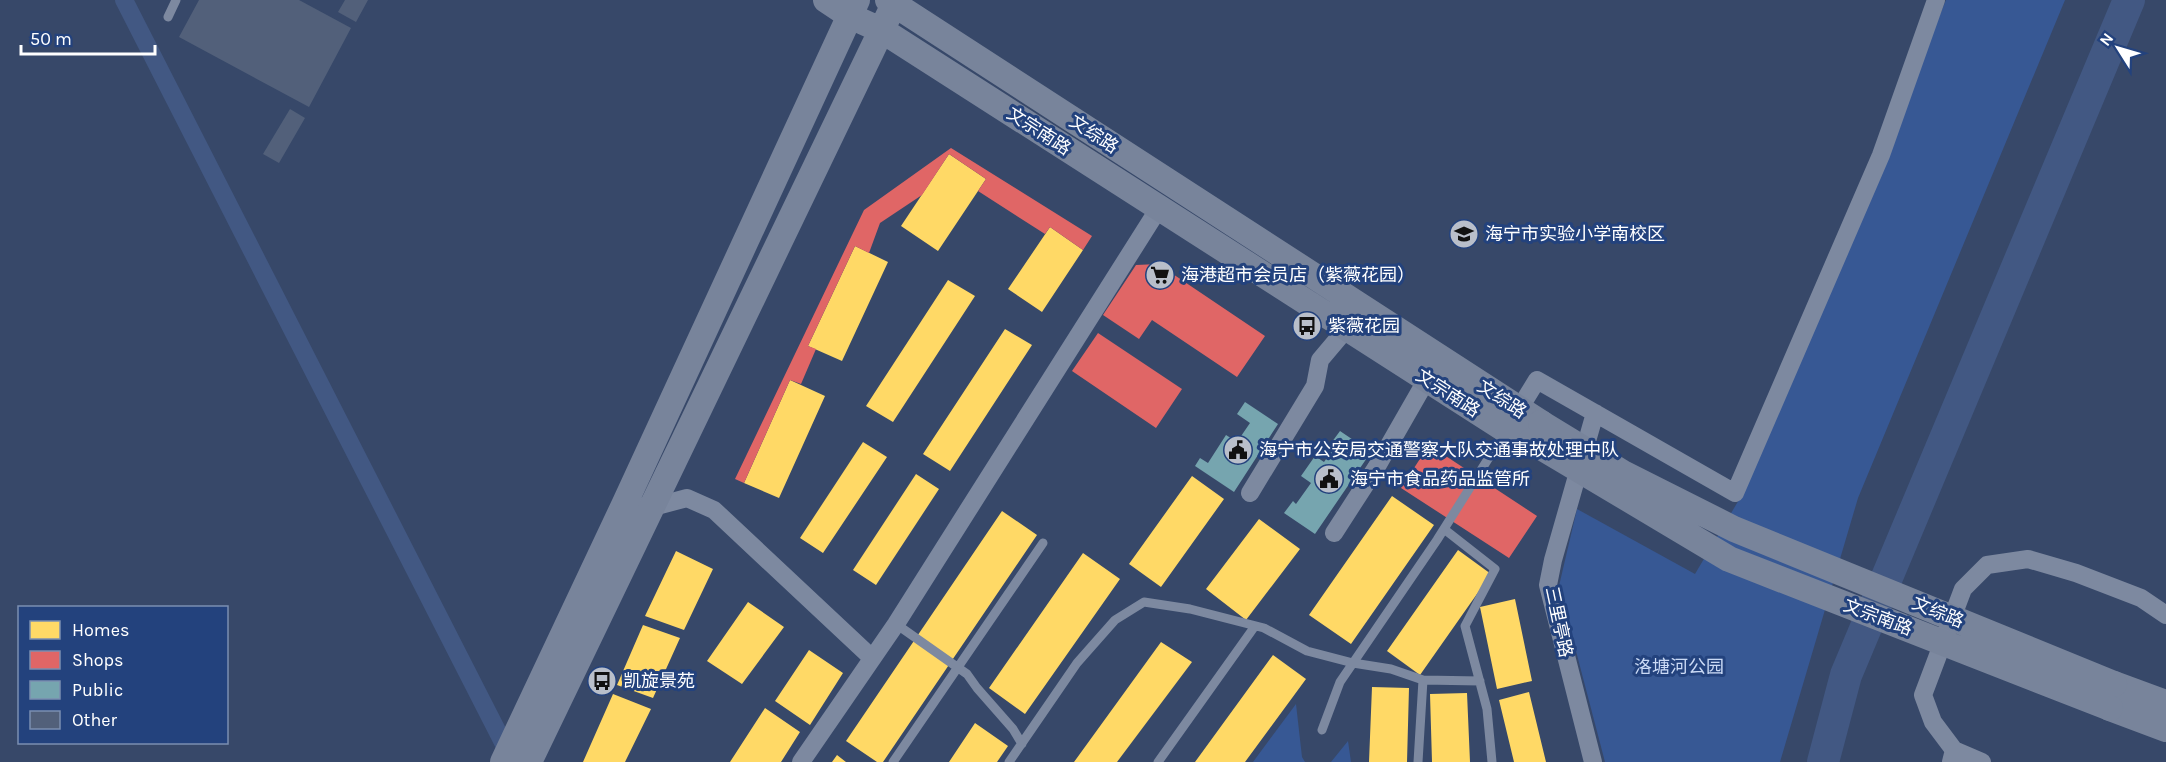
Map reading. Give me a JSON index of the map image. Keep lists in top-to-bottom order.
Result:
{
  "streets": {
    "main road": ["文宗南路", "文综路"],
    "street": ["三里亭路"]
  },
  "crossings": [
    ["文宗南路", "文综路"]
  ],
  "parks": ["洛塘河公园"],
  "places": {
    "school or university": ["海宁市实验小学南校区"],
    "supermarket": ["海港超市会员店（紫薇花园）"],
    "bus stop": ["紫薇花园", "凯旋景苑"],
    "public building": ["海宁市公安局交通警察大队交通事故处理中队", "海宁市食品药品监管所"]
  },
  "legend": [
    "Homes",
    "Shops",
    "Public",
    "Other"
  ],
  "scale_bar": "50 m",
  "north": "top left"
}
